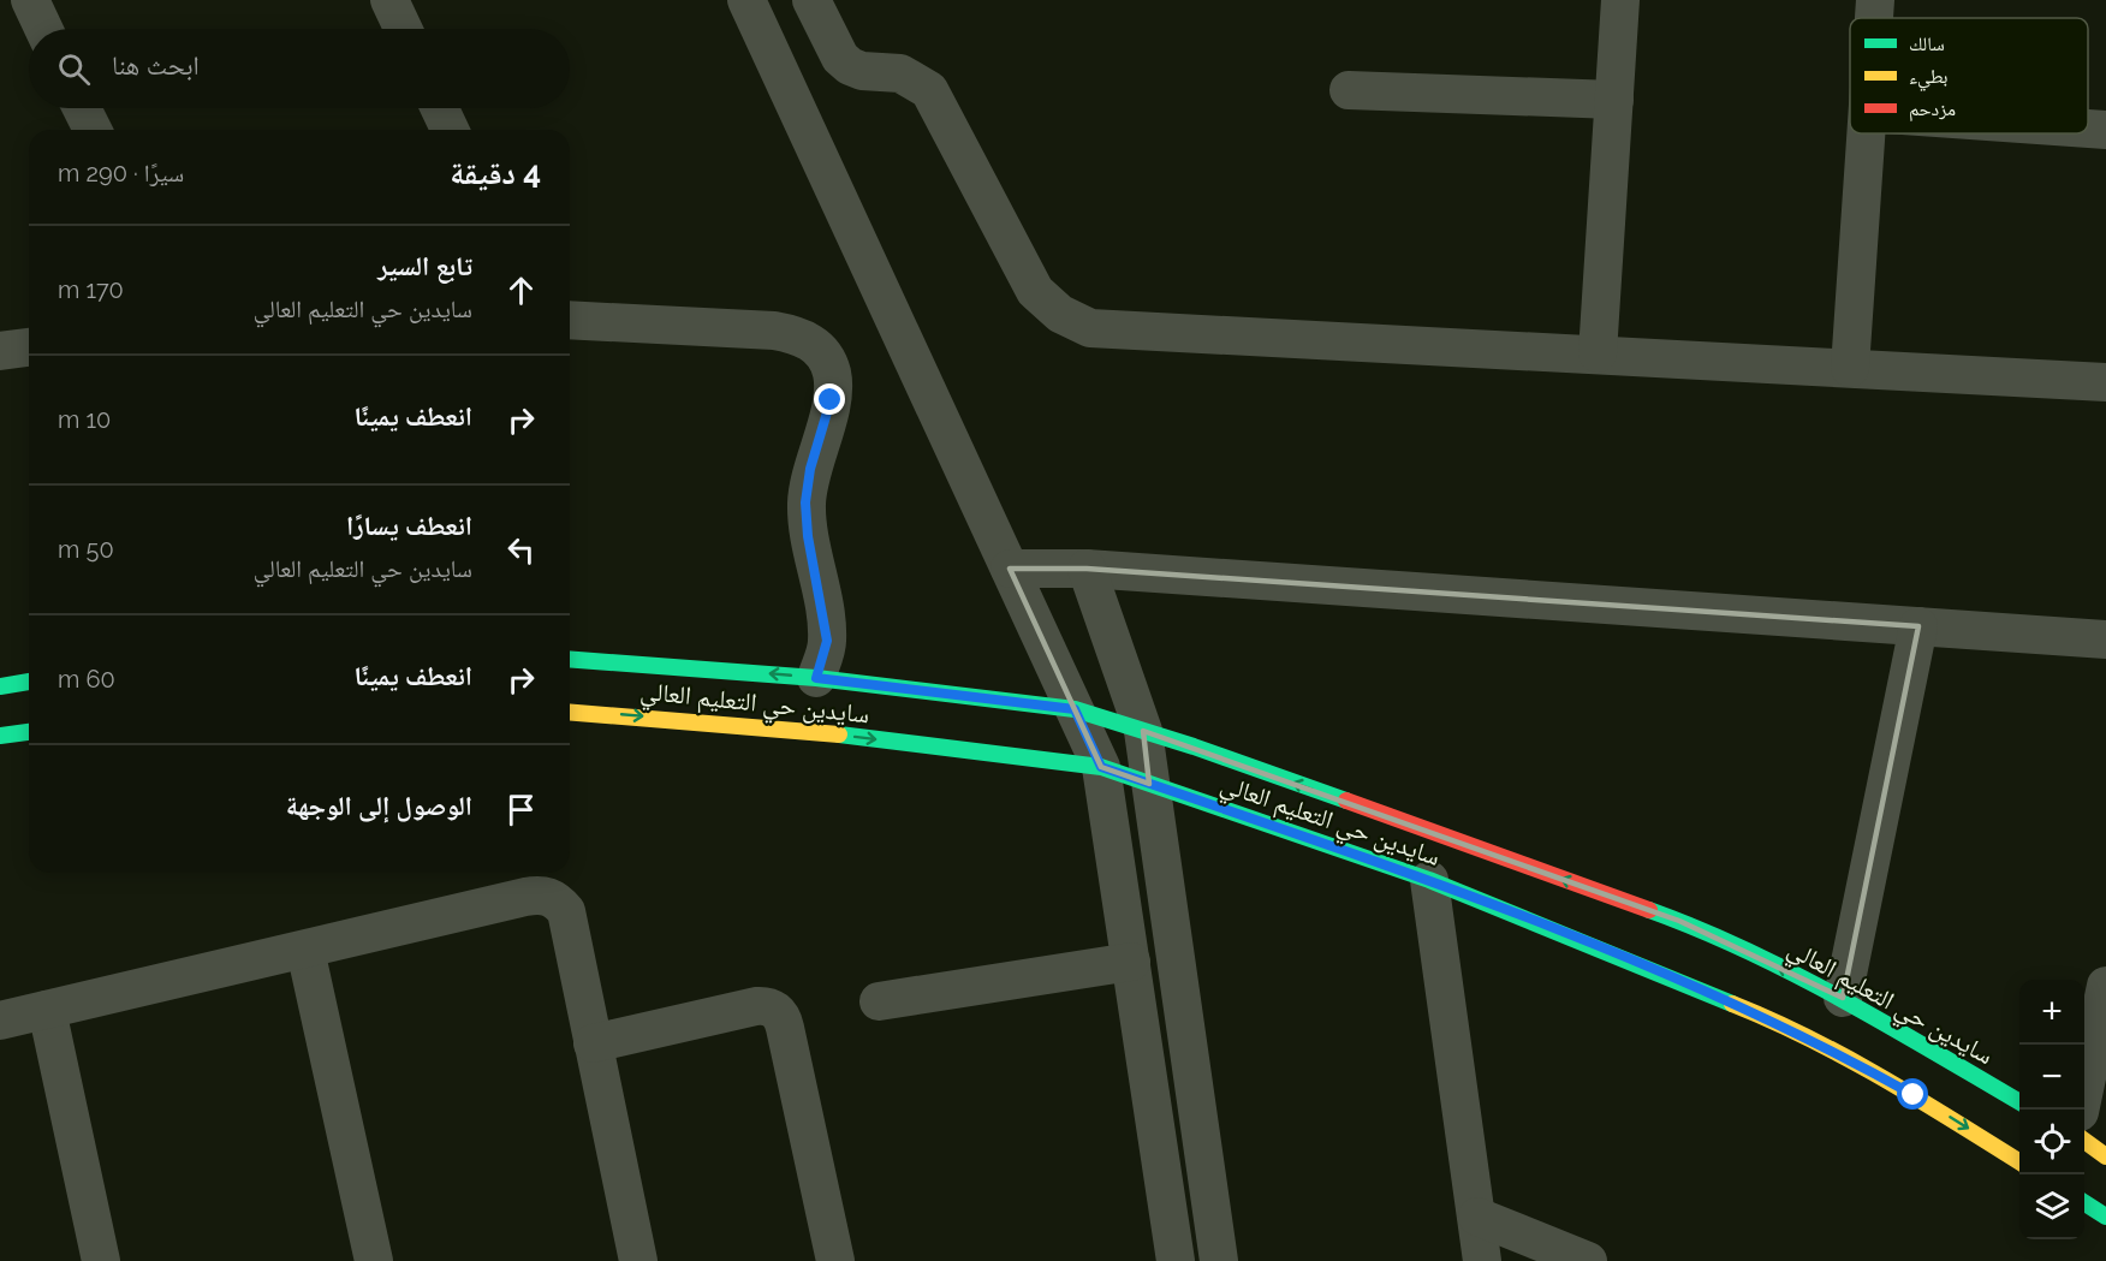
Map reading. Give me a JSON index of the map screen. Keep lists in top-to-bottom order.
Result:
{
  "streets": {
    "main road": ["سايدين حي التعليم العالي"]
  },
  "legend": ["سالك", "بطيء", "مزدحم"],
  "page": {
    "search": "ابحث هنا",
    "heading": ["4 دقيقة", "سيرًا · 290 m"],
    "list": [
      ["تابع السير", "سايدين حي التعليم العالي", "170 m"],
      ["انعطف يمينًا", "10 m"],
      ["انعطف يسارًا", "سايدين حي التعليم العالي", "50 m"],
      ["انعطف يمينًا", "60 m"],
      "الوصول إلى الوجهة"
    ],
    "map_buttons": ["+", "−"]
  }
}
